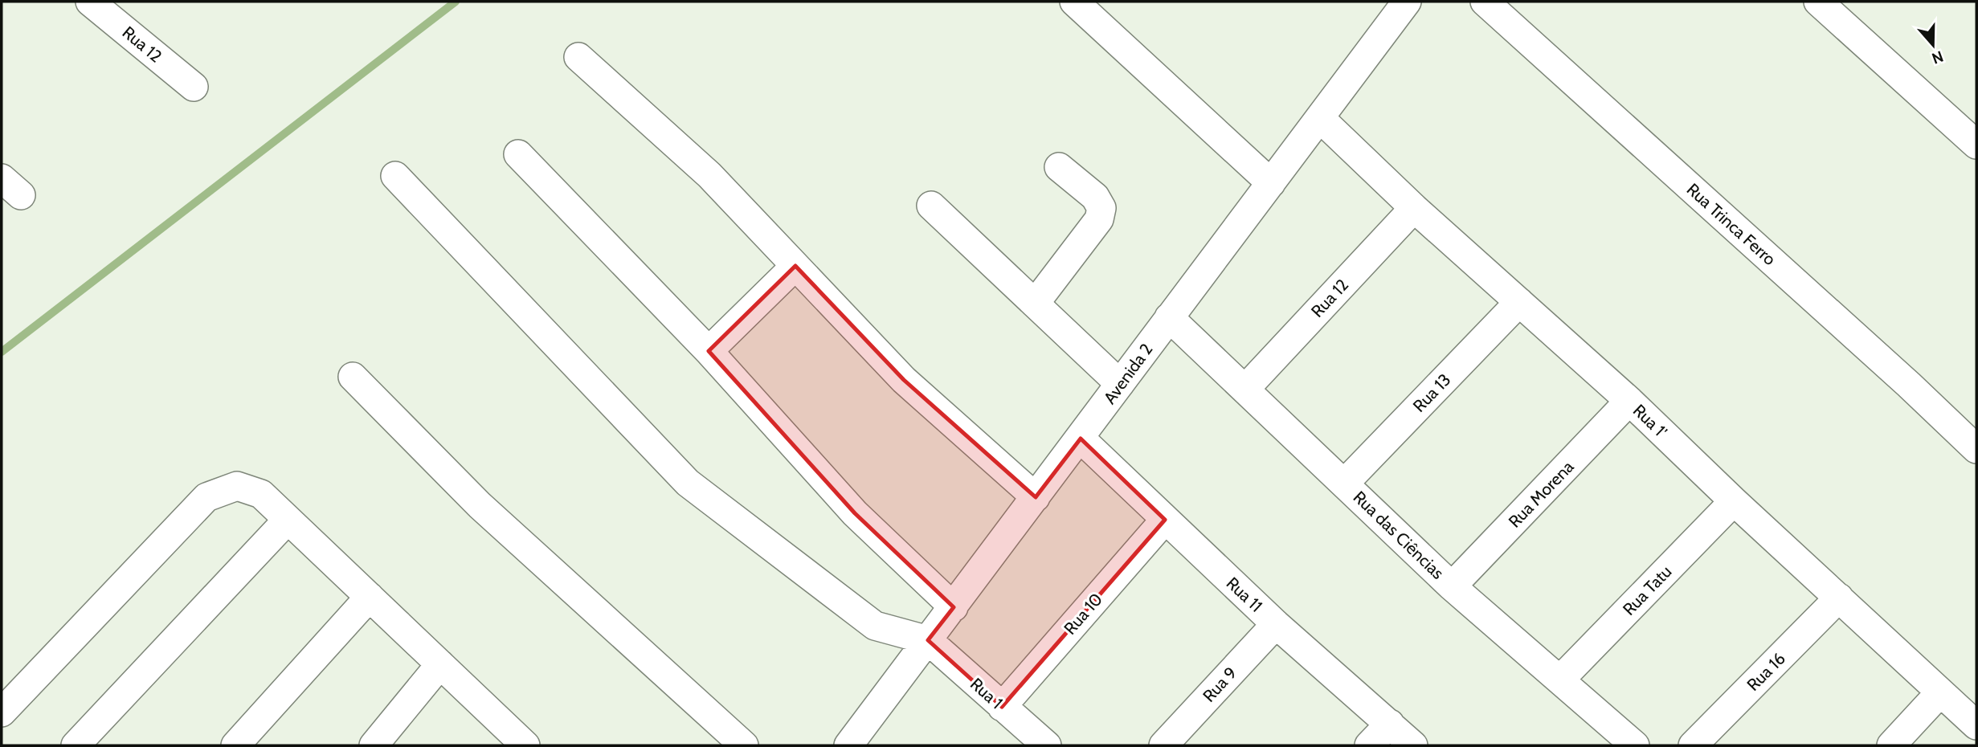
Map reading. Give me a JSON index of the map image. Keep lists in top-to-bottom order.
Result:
{
  "streets": {
    "street": [
      "Rua 12",
      "Rua Trinca Ferro",
      "Avenida 2",
      "Rua 13",
      "Rua 1'",
      "Rua Morena",
      "Rua das Ciências",
      "Rua Tatu",
      "Rua 11",
      "Rua 10",
      "Rua 16",
      "Rua 9",
      "Rua 1"
    ]
  },
  "crossings": [
    ["Rua 12", "Rua 1'"],
    ["Rua 12", "Rua das Ciências"],
    ["Avenida 2", "Rua 1'"],
    ["Avenida 2", "Rua das Ciências"],
    ["Avenida 2", "Rua 11"],
    ["Avenida 2", "Rua 1"],
    ["Rua 13", "Rua 1'"],
    ["Rua 13", "Rua das Ciências"],
    ["Rua 1'", "Rua Morena"],
    ["Rua 1'", "Rua Tatu"],
    ["Rua 1'", "Rua 16"],
    ["Rua Morena", "Rua das Ciências"],
    ["Rua das Ciências", "Rua Tatu"],
    ["Rua 11", "Rua 10"],
    ["Rua 11", "Rua 9"],
    ["Rua 10", "Rua 1"]
  ],
  "north": "bottom"
}
